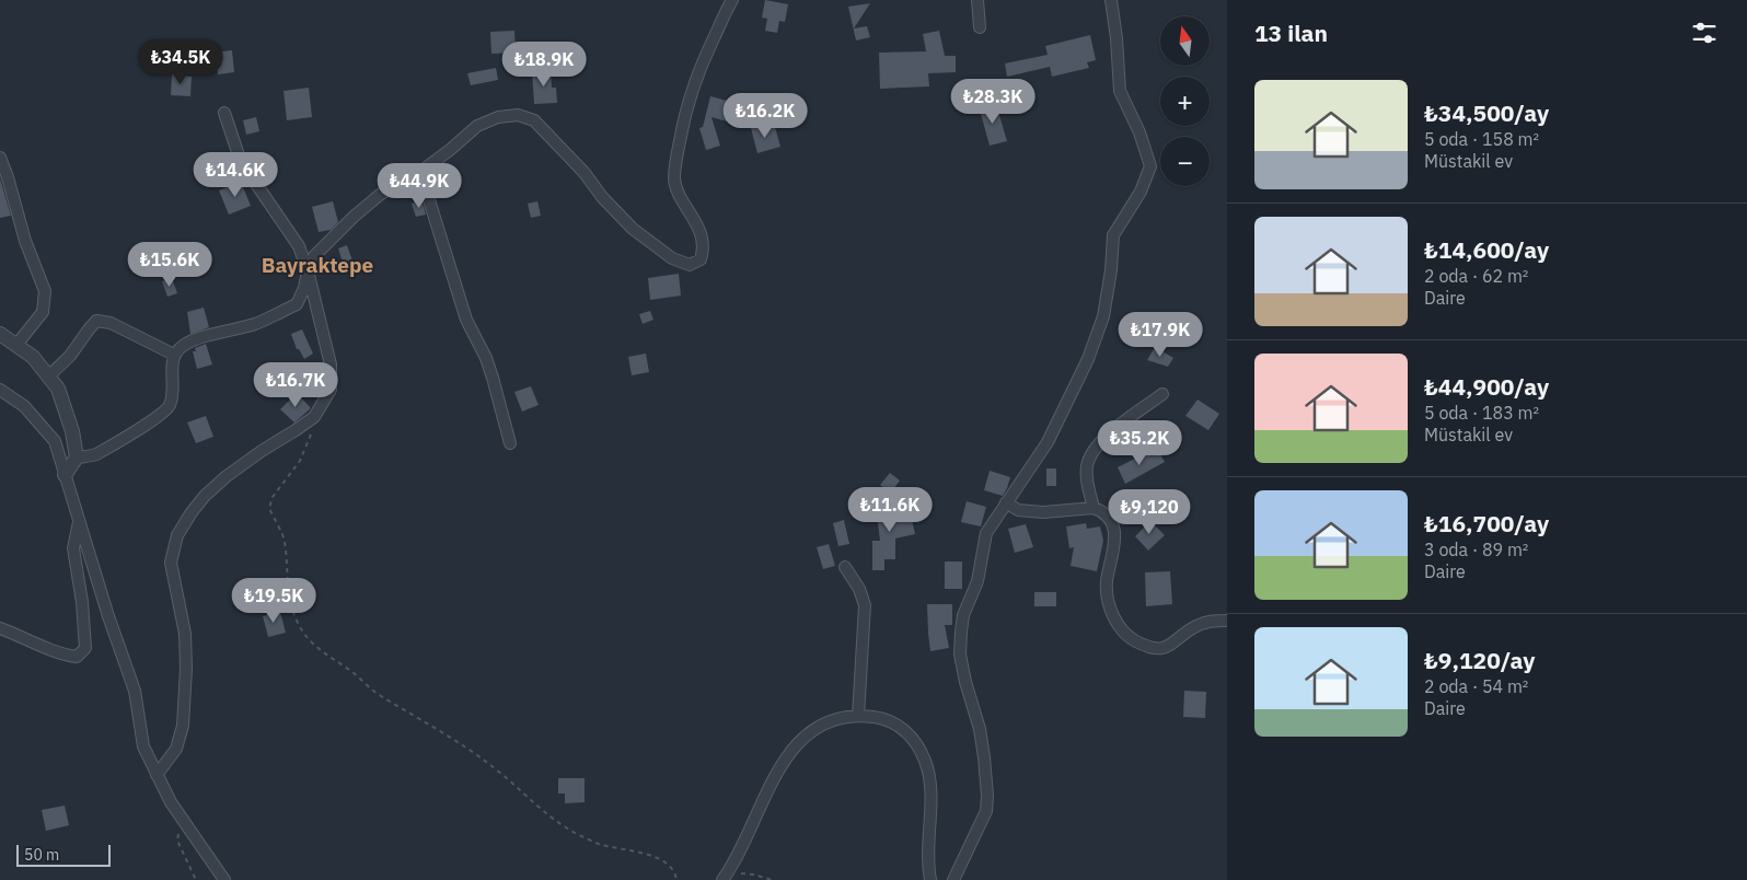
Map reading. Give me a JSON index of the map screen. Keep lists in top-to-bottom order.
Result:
{
  "districts": ["Bayraktepe"],
  "scale_bar": "50 m",
  "north": "top",
  "page": {
    "heading": "13 ilan",
    "map_buttons": ["+", "−"],
    "price": [
      "₺34.5K",
      "₺18.9K",
      "₺28.3K",
      "₺16.2K",
      "₺14.6K",
      "₺44.9K",
      "₺15.6K",
      "₺17.9K",
      "₺16.7K",
      "₺35.2K",
      "₺11.6K",
      "₺9,120",
      "₺19.5K"
    ],
    "list": [
      {
        "name": "₺34,500/ay",
        "note": "5 oda · 158 m² · Müstakil ev"
      },
      {
        "name": "₺14,600/ay",
        "note": "2 oda · 62 m² · Daire"
      },
      {
        "name": "₺44,900/ay",
        "note": "5 oda · 183 m² · Müstakil ev"
      },
      {
        "name": "₺16,700/ay",
        "note": "3 oda · 89 m² · Daire"
      },
      {
        "name": "₺9,120/ay",
        "note": "2 oda · 54 m² · Daire"
      }
    ],
    "scale": "50 m"
  }
}
